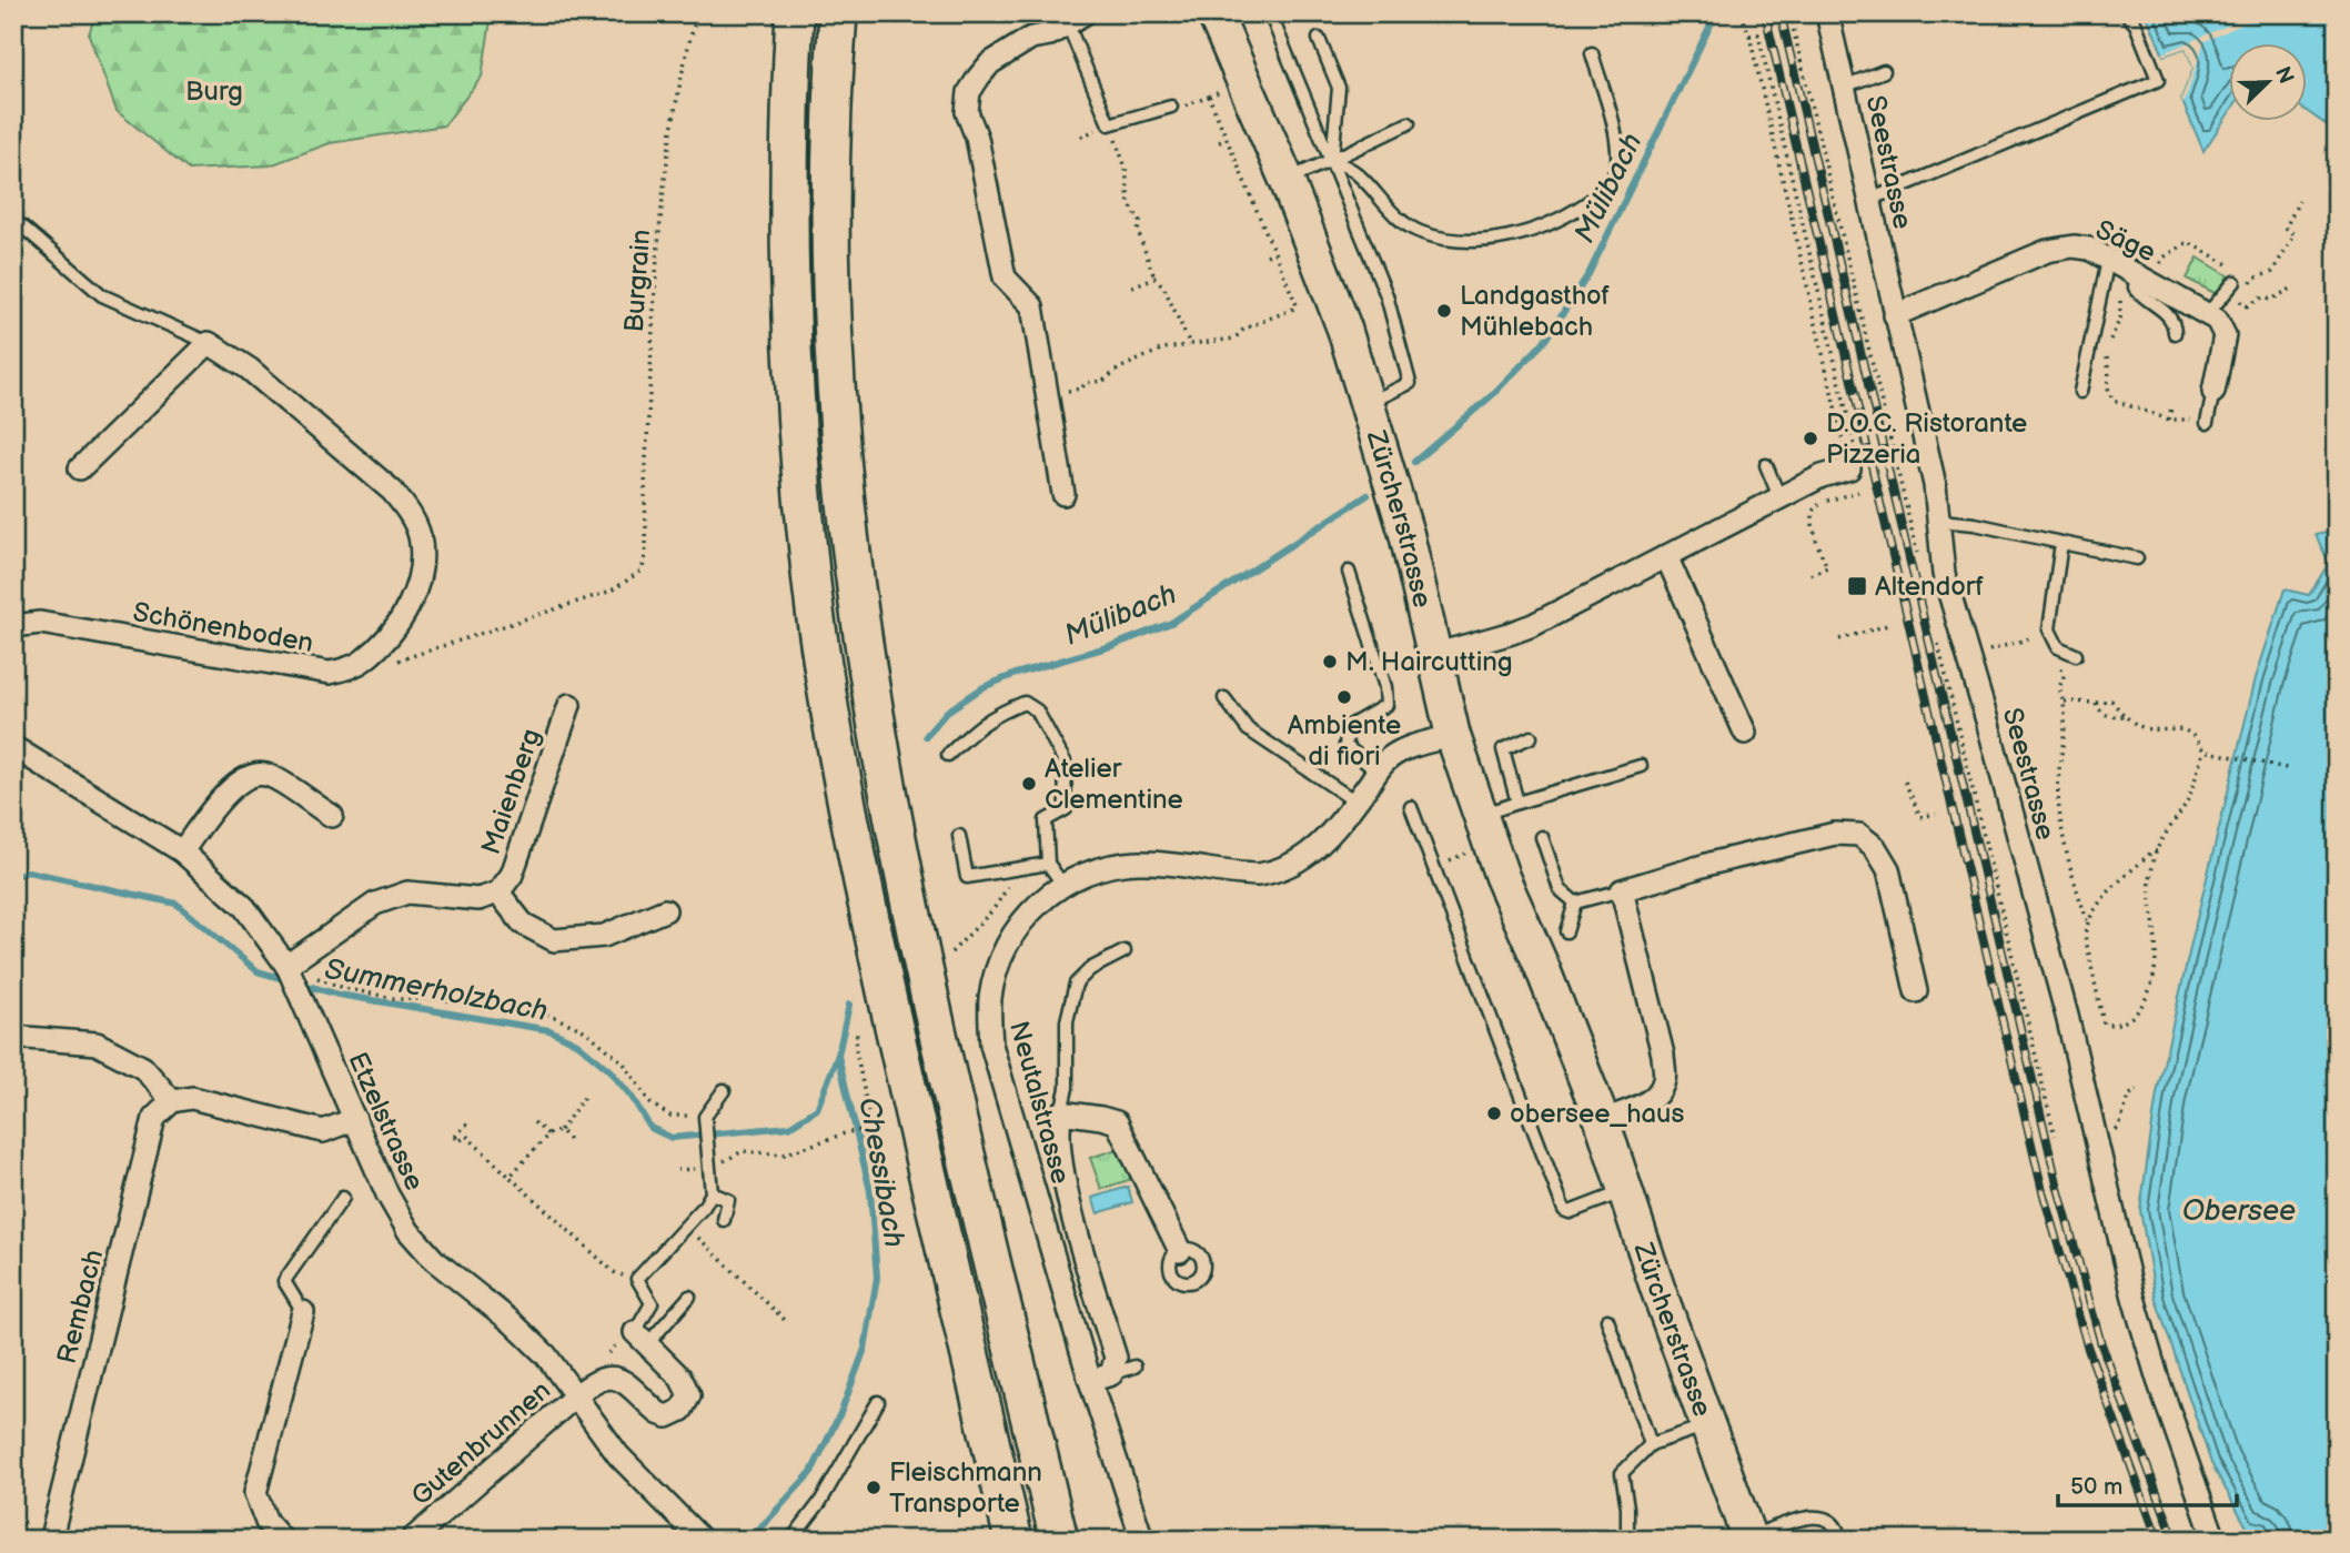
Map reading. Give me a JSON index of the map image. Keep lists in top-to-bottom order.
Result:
{
  "streets": {
    "main road": ["Zürcherstrasse"],
    "street": [
      "Seestrasse",
      "Säge",
      "Schönenboden",
      "Maienberg",
      "Neutalstrasse",
      "Etzelstrasse",
      "Rembach",
      "Gutenbrunnen"
    ],
    "path": ["Burgrain"]
  },
  "crossings": [
    ["Seestrasse", "Säge"],
    ["Burgrain", "Schönenboden"],
    ["Zürcherstrasse", "Neutalstrasse"],
    ["Maienberg", "Etzelstrasse"],
    ["Etzelstrasse", "Gutenbrunnen"]
  ],
  "water": [
    "Mülibach",
    "Summerholzbach",
    "Chessibach",
    "Obersee"
  ],
  "parks": ["Burg"],
  "places": {
    "other": [
      "Landgasthof Mühlebach",
      "D.O.C. Ristorante Pizzeria",
      "M. Haircutting",
      "Ambiente di fiori",
      "Atelier Clementine",
      "obersee_haus",
      "Fleischmann Transporte"
    ],
    "transit": ["Altendorf"]
  },
  "scale_bar": "50 m",
  "north": "top right"
}
